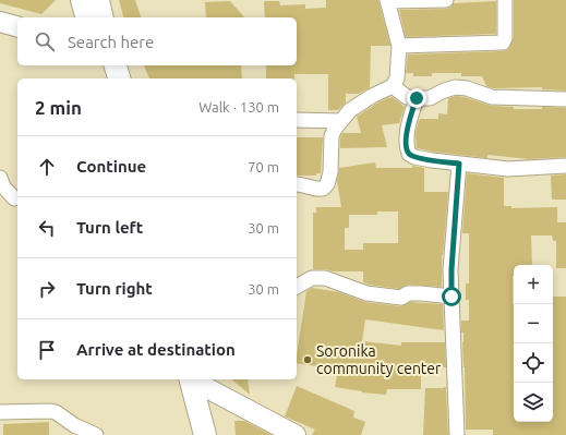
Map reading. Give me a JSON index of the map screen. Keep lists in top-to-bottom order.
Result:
{
  "places": ["Soronika community center"],
  "page": {
    "search": "Search here",
    "heading": ["2 min", "Walk · 130 m"],
    "list": [
      ["Continue", "70 m"],
      ["Turn left", "30 m"],
      ["Turn right", "30 m"],
      "Arrive at destination"
    ],
    "map_buttons": ["+", "−"]
  }
}
